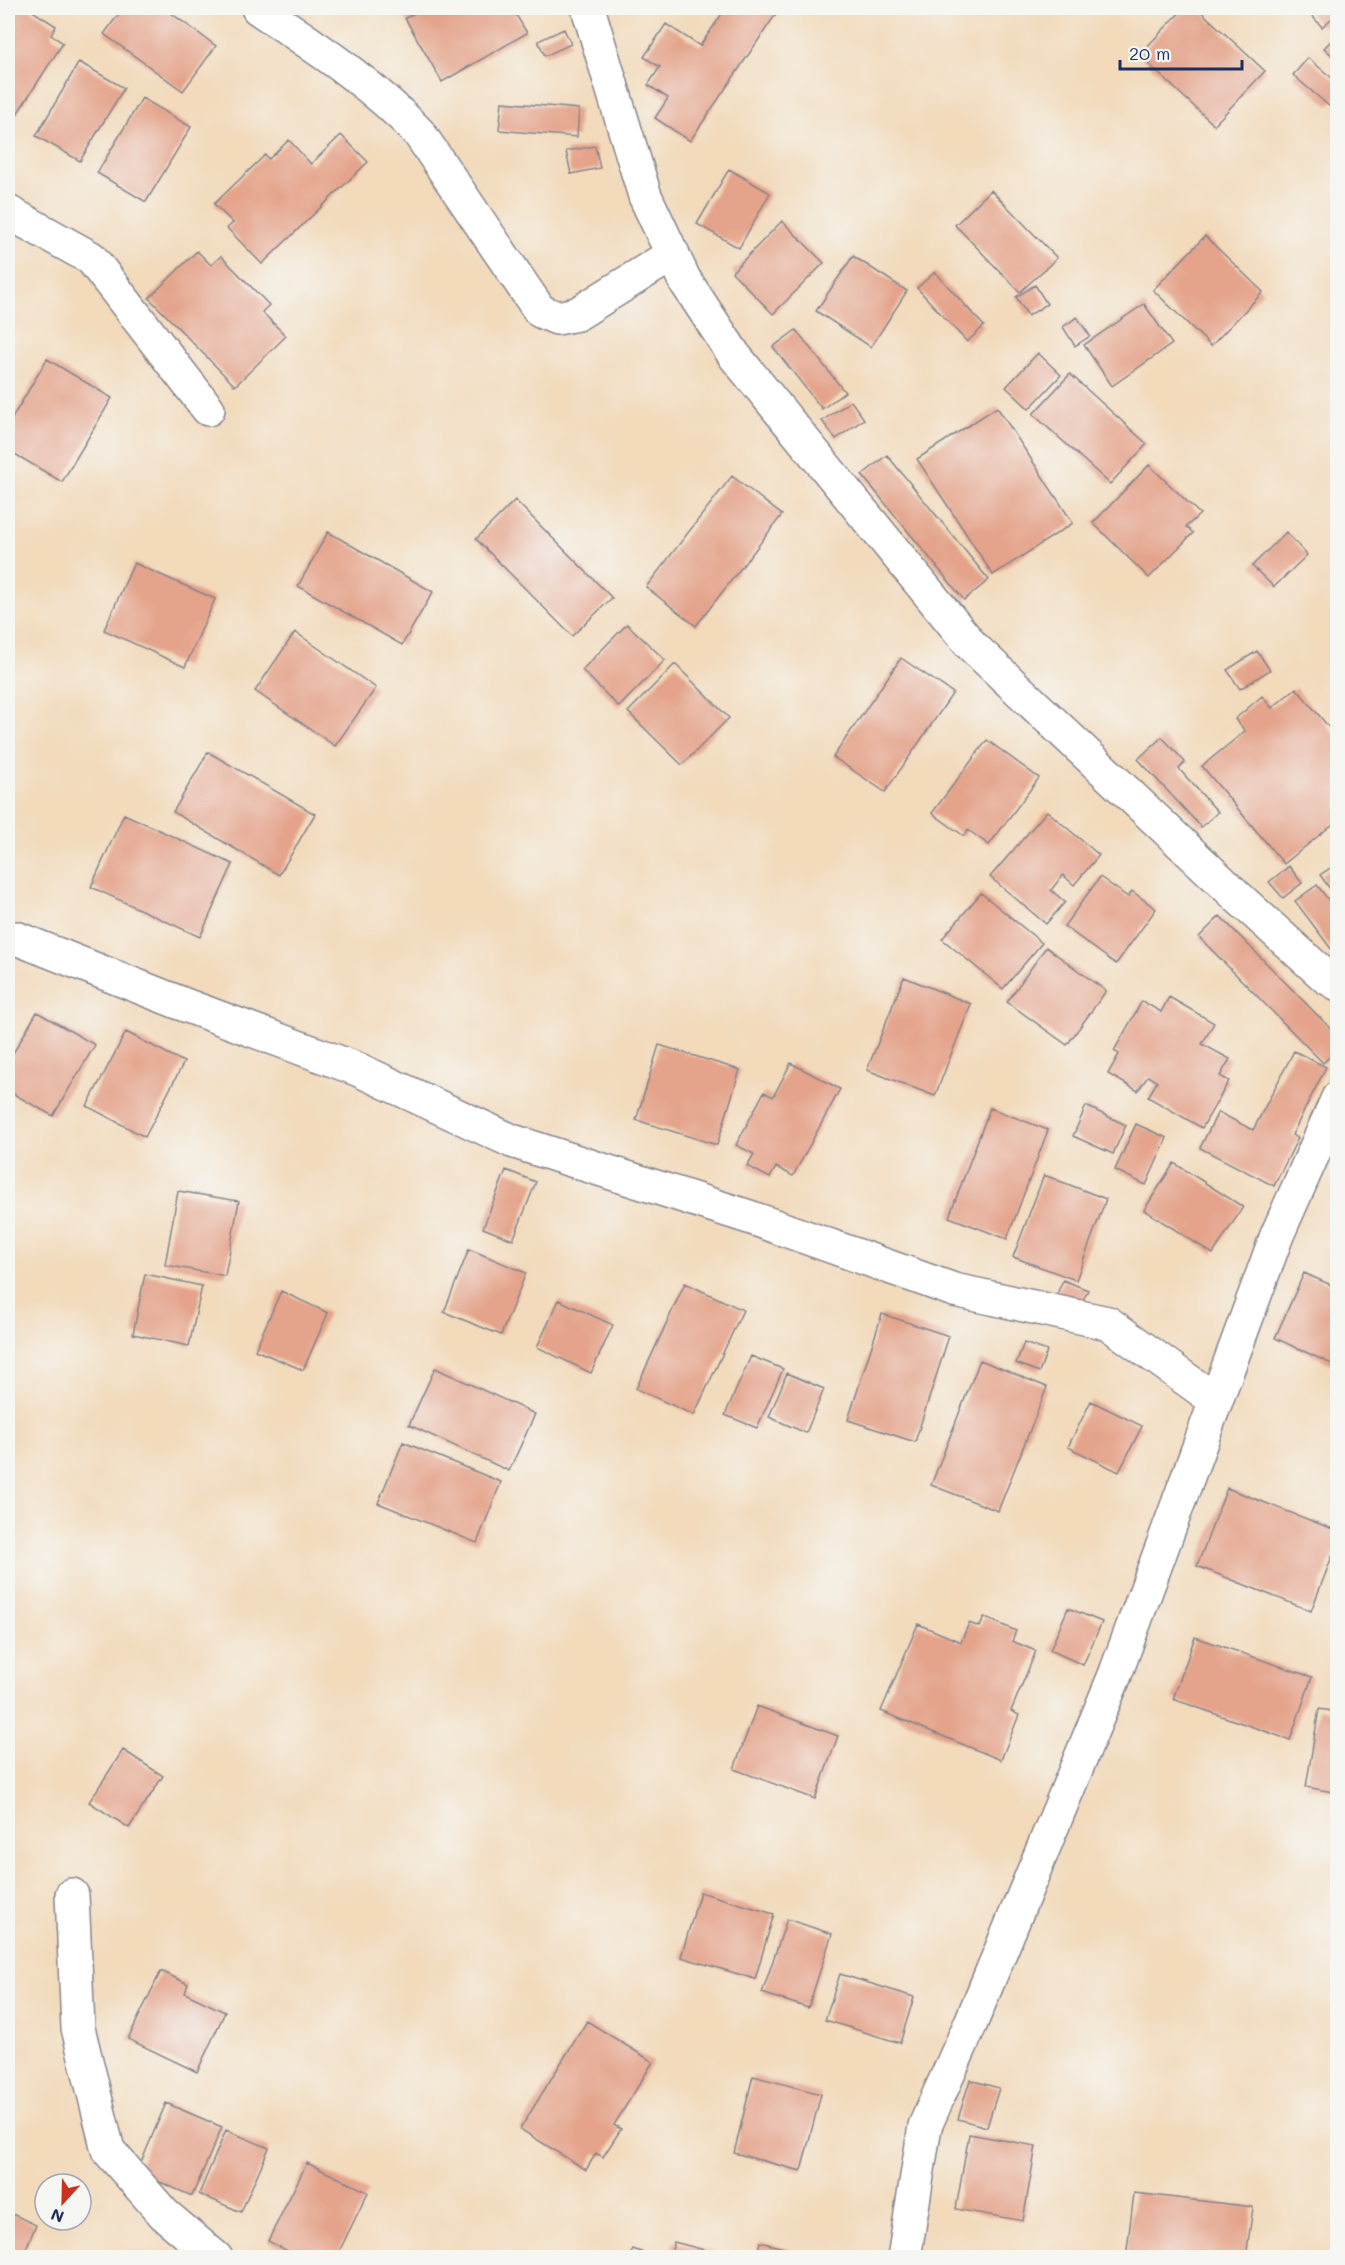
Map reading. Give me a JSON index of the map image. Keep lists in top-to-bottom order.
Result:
{
  "scale_bar": "20 m",
  "north": "bottom"
}
